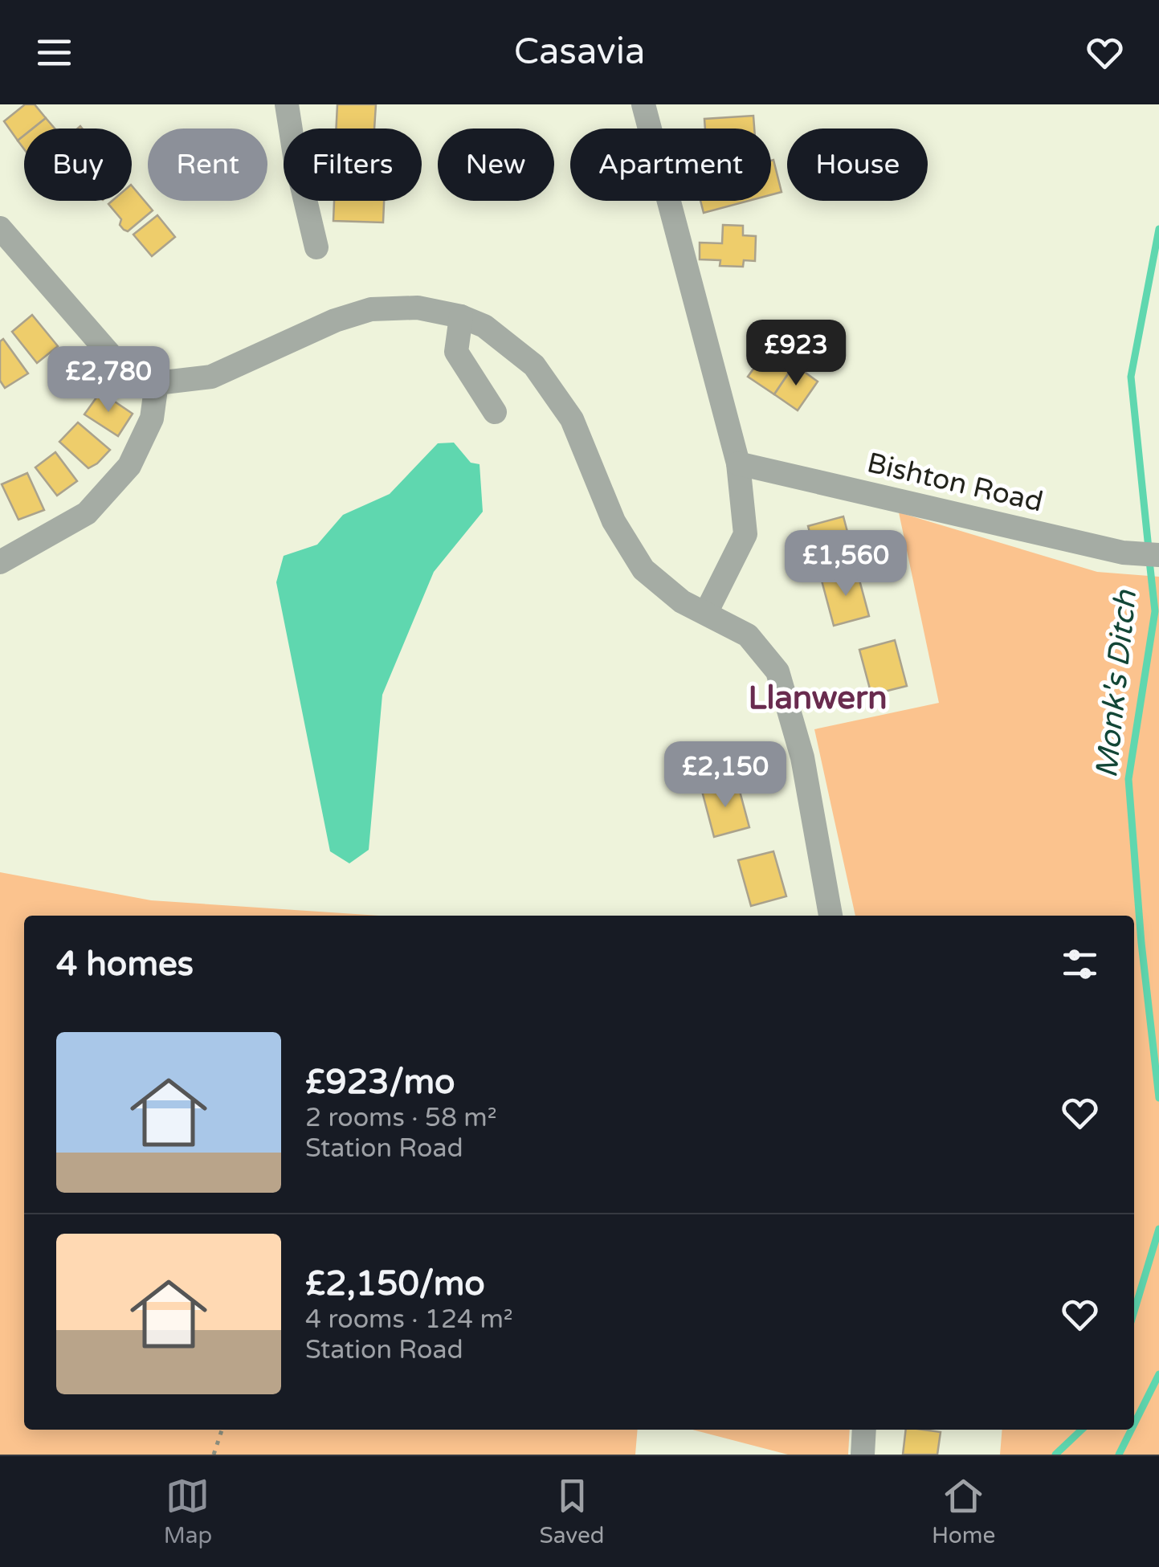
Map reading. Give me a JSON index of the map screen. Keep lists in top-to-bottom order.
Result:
{
  "streets": {
    "street": ["Bishton Road"]
  },
  "districts": ["Llanwern"],
  "water": ["Monk's Ditch"],
  "page": {
    "header": "Casavia",
    "chip": [
      "Buy",
      "Rent",
      "Filters",
      "New",
      "Apartment",
      "House"
    ],
    "price": [
      "£923",
      "£2,780",
      "£1,560",
      "£2,150"
    ],
    "heading": "4 homes",
    "list": [
      {
        "name": "£923/mo",
        "note": "2 rooms · 58 m² · Station Road"
      },
      {
        "name": "£2,150/mo",
        "note": "4 rooms · 124 m² · Station Road"
      }
    ],
    "tabs": ["Map", "Saved", "Home"]
  }
}
